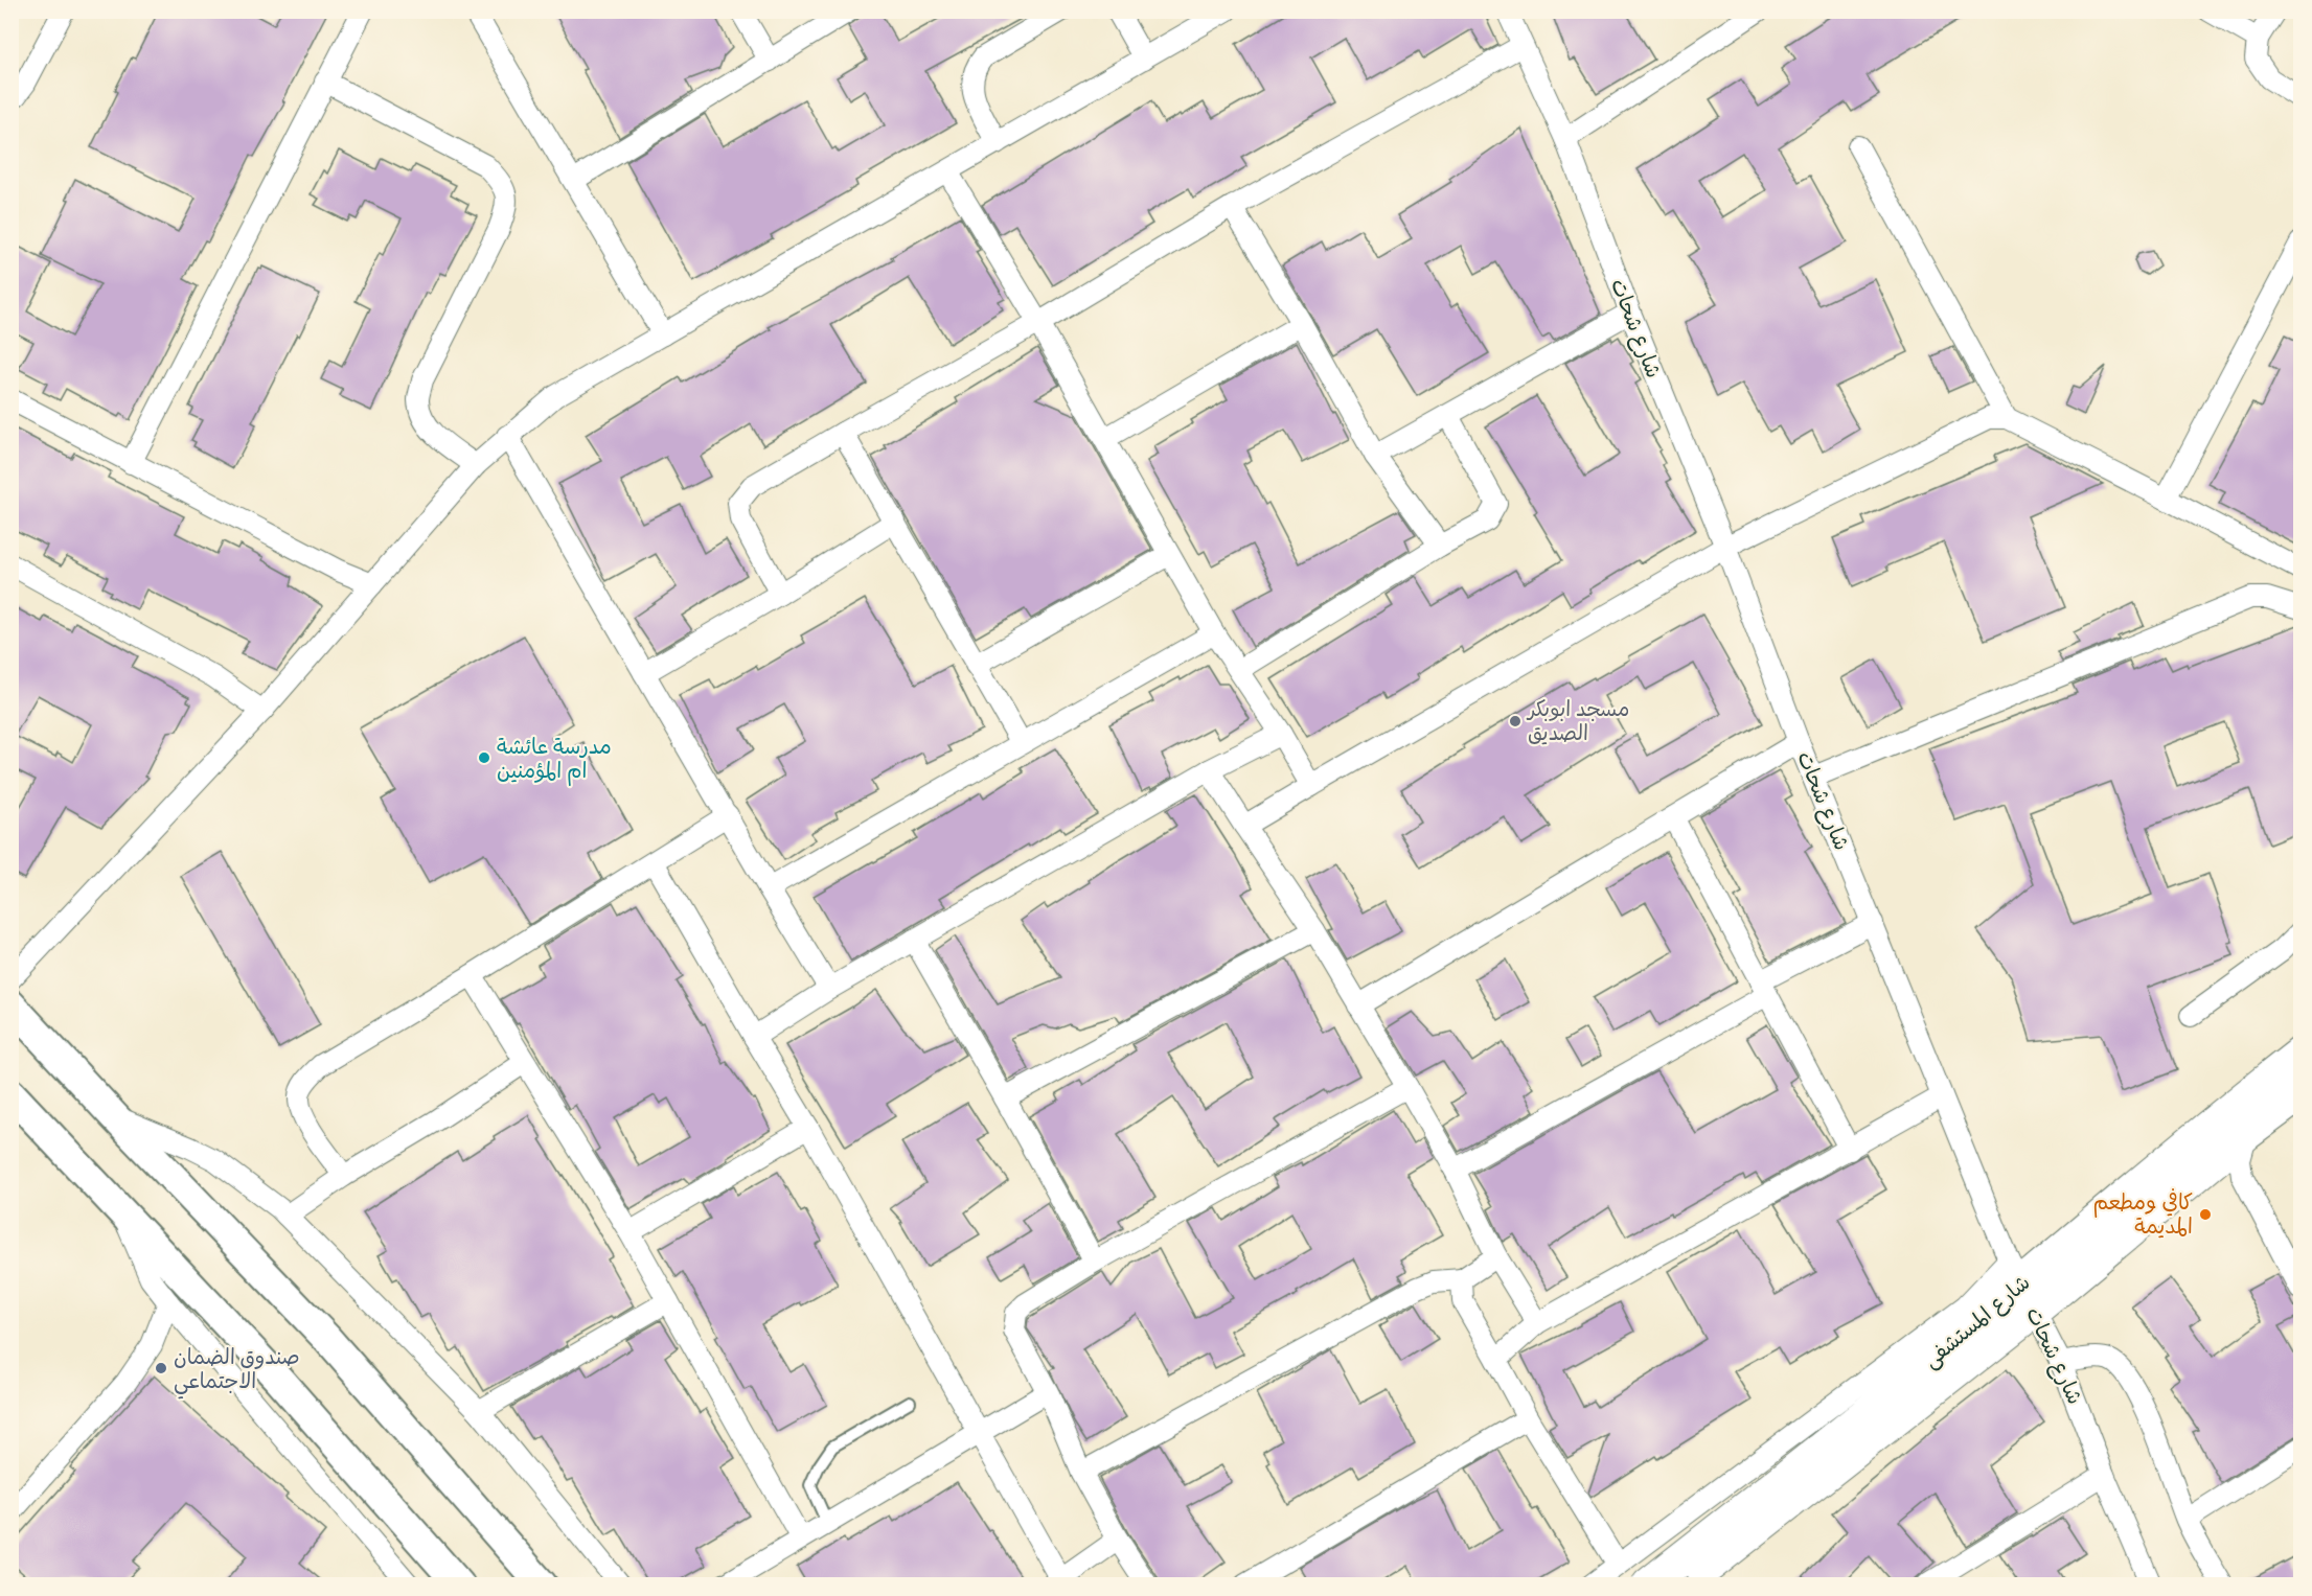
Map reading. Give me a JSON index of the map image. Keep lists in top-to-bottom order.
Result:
{
  "streets": {
    "main road": ["شارع المستشفى"],
    "street": ["شارع شحات"]
  },
  "crossings": [
    ["شارع شحات", "شارع المستشفى"]
  ],
  "places": [
    "مسجد ابوبكر الصديق",
    "مدرسة عائشة ام المؤمنين",
    "كافي ومطعم المديمة",
    "صندوق الضمان الاجتماعي"
  ]
}
